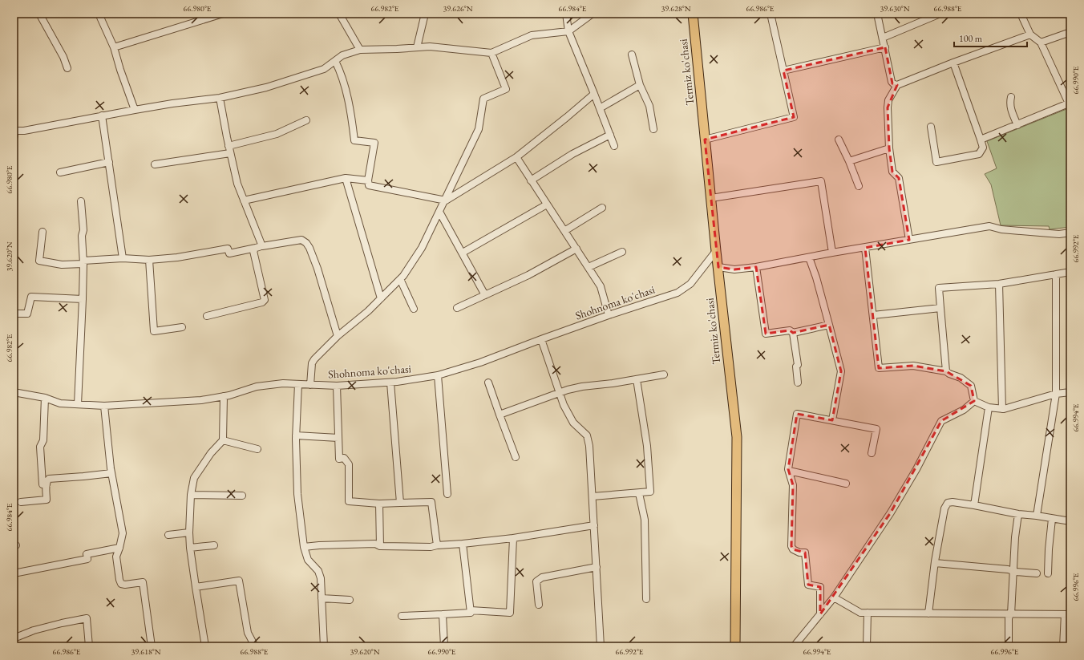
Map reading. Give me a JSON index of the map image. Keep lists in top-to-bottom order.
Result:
{
  "streets": {
    "main road": ["Termiz ko'chasi"],
    "street": ["Shohnoma ko'chasi"]
  },
  "crossings": [
    ["Termiz ko'chasi", "Shohnoma ko'chasi"]
  ],
  "scale_bar": "100 m",
  "coordinates": [
    "66.980°E",
    "66.982°E",
    "39.626°N",
    "66.984°E",
    "39.628°N",
    "66.986°E",
    "39.630°N",
    "66.988°E",
    "66.990°E",
    "66.992°E",
    "39.620°N",
    "66.994°E",
    "66.996°E",
    "39.618°N"
  ]
}
